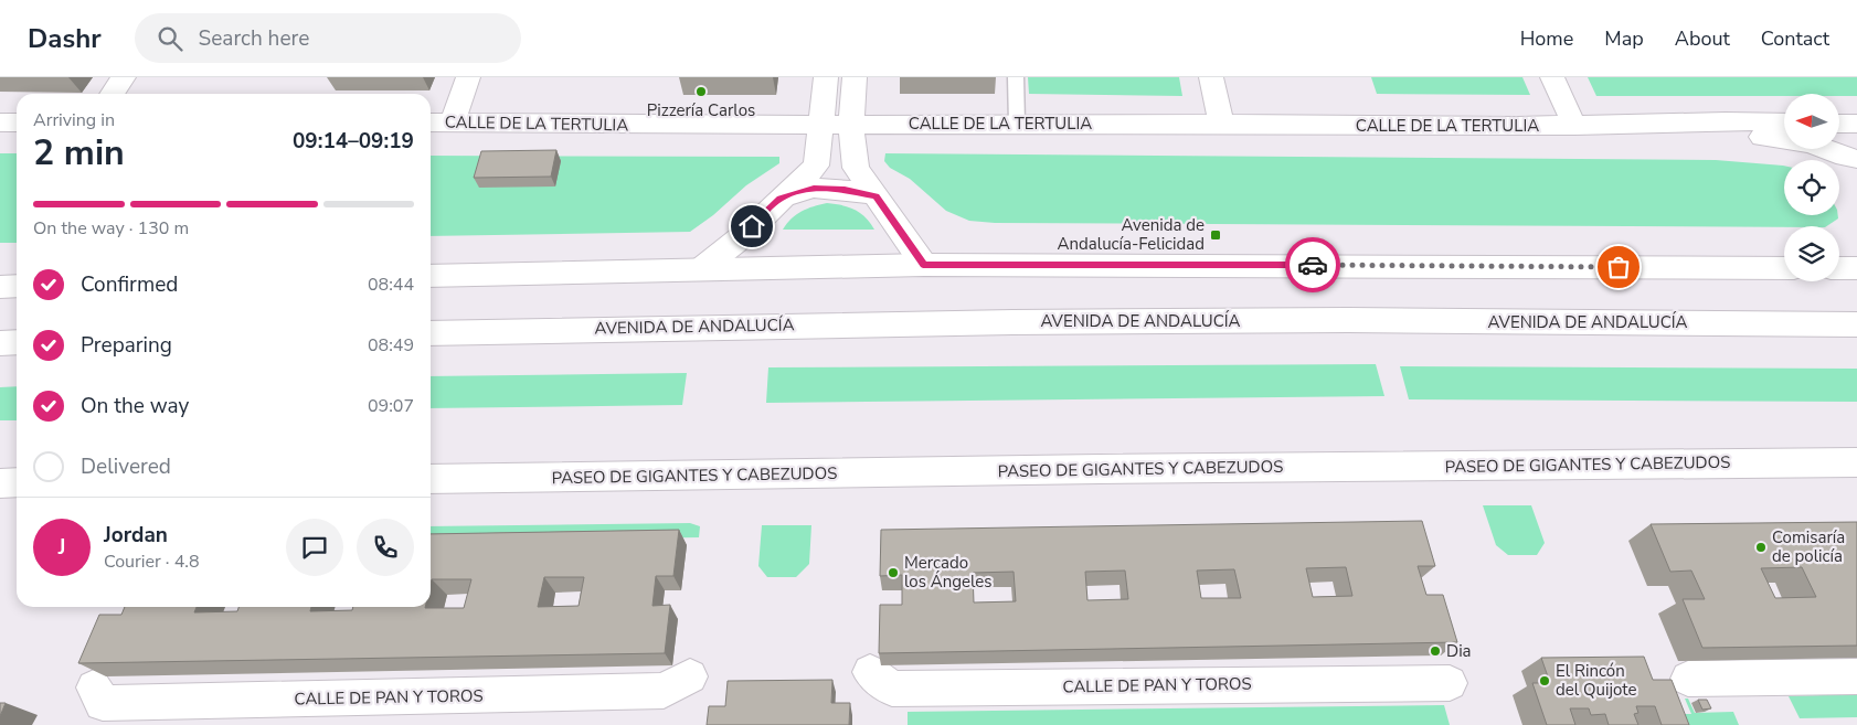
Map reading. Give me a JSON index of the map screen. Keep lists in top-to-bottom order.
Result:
{
  "streets": {
    "street": [
      "CALLE DE LA TERTULIA",
      "AVENIDA DE ANDALUCÍA",
      "PASEO DE GIGANTES Y CABEZUDOS",
      "CALLE DE PAN Y TOROS"
    ]
  },
  "places": {
    "other": [
      "Pizzería Carlos",
      "Comisaría de policía",
      "Mercado los Ángeles",
      "Dia",
      "El Rincón del Quijote"
    ],
    "transit": ["Avenida de Andalucía-Felicidad"]
  },
  "north": "left",
  "page": {
    "header": "Dashr",
    "search": "Search here",
    "nav": [
      "Home",
      "Map",
      "About",
      "Contact"
    ],
    "heading": ["2 min", "Arriving in", "09:14–09:19"],
    "panel": ["Jordan", "Courier · 4.8"],
    "bar": "On the way · 130 m",
    "list": [
      ["Confirmed", "08:44"],
      ["Preparing", "08:49"],
      ["On the way", "09:07"],
      "Delivered"
    ],
    "round": "J"
  }
}
